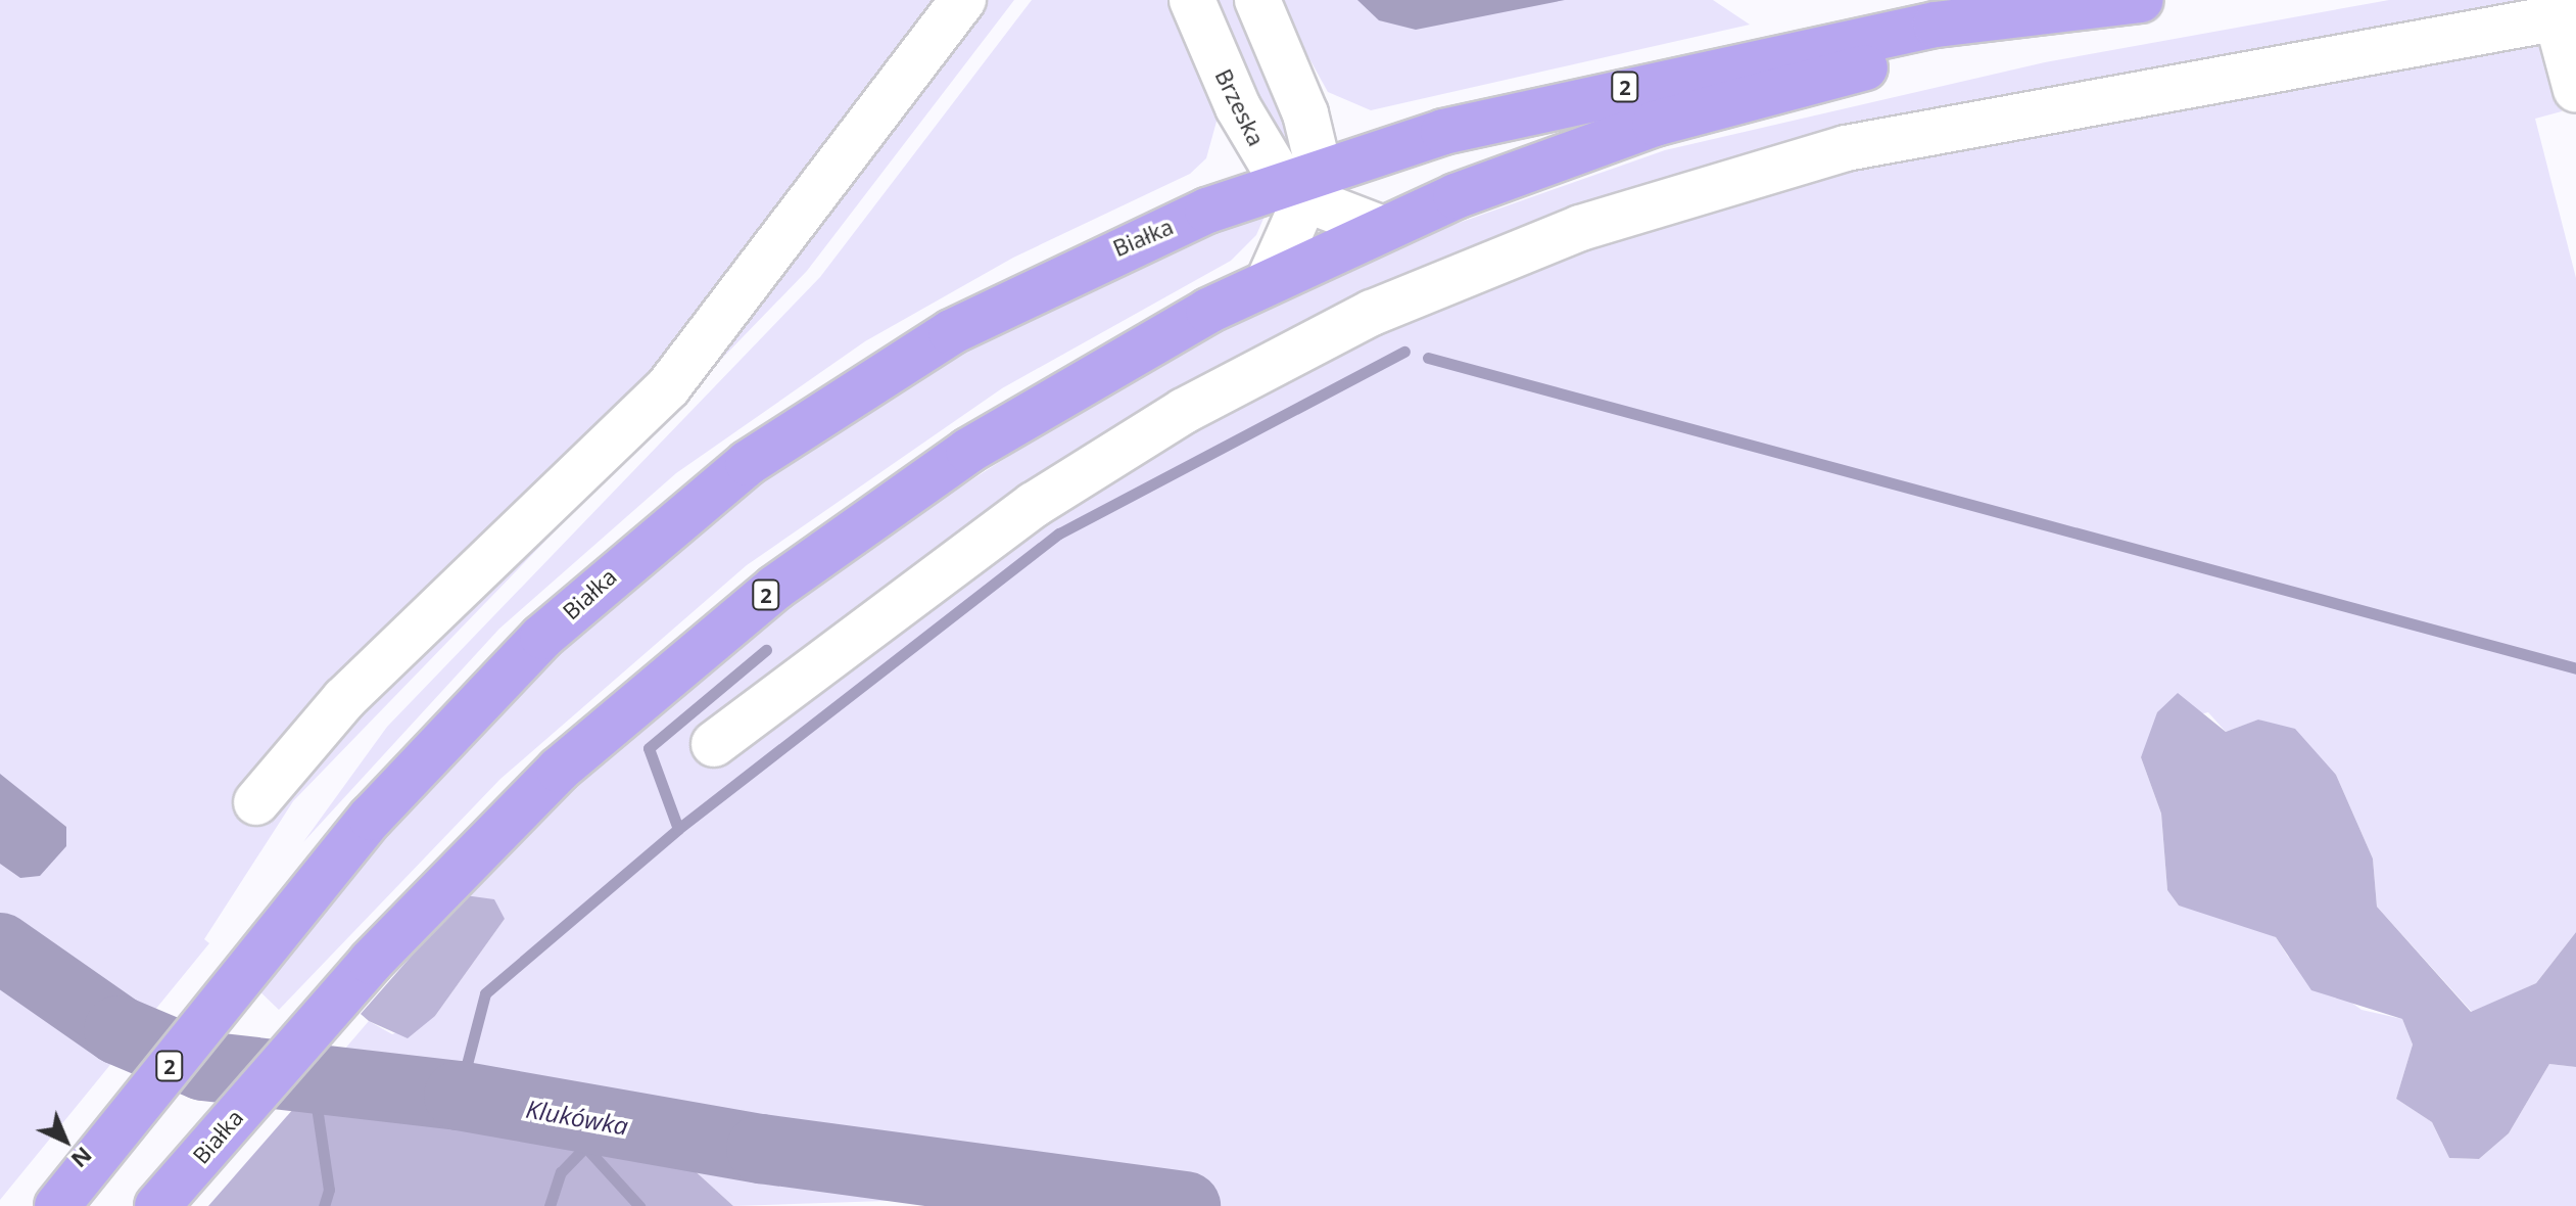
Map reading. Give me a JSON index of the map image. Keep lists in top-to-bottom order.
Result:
{
  "streets": {
    "highway": ["2", "Białka"],
    "street": ["Brzeska"]
  },
  "crossings": [
    ["2", "Brzeska"],
    ["2", "Białka"],
    ["Brzeska", "Białka"]
  ],
  "water": ["Klukówka"],
  "north": "bottom right"
}
